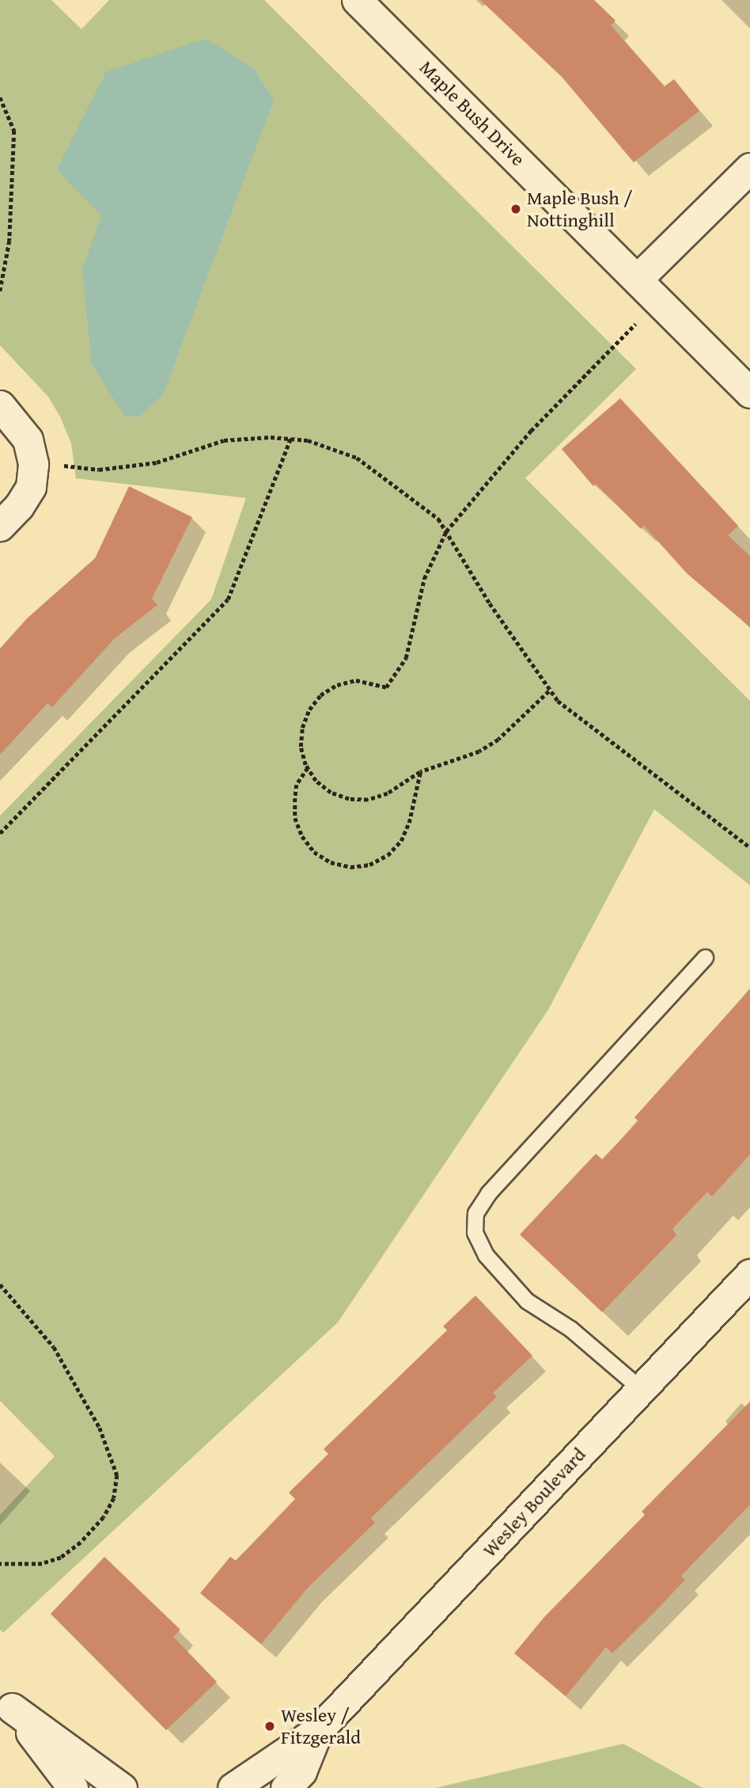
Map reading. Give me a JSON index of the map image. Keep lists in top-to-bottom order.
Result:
{
  "streets": {
    "street": ["Maple Bush Drive", "Wesley Boulevard"]
  },
  "places": ["Maple Bush / Nottinghill", "Wesley / Fitzgerald"]
}
